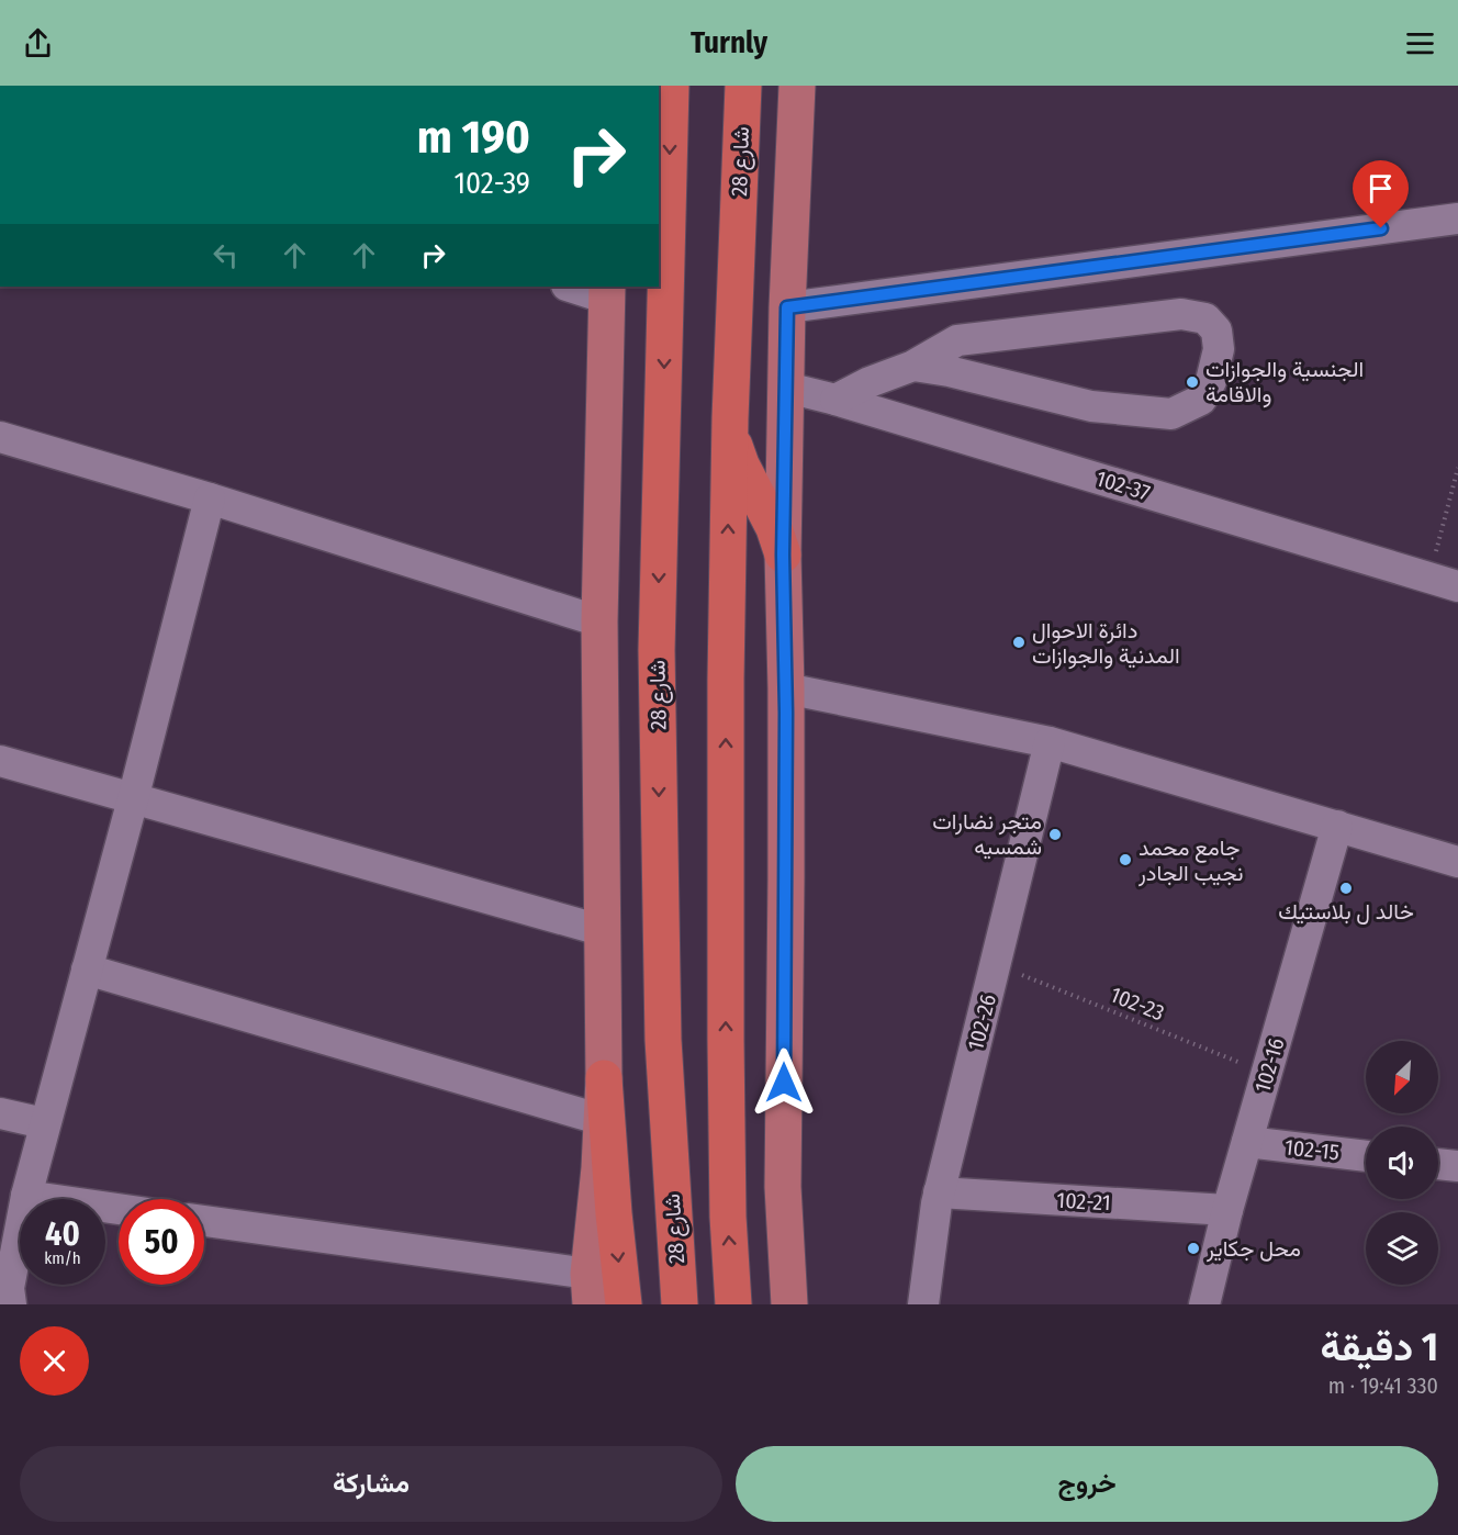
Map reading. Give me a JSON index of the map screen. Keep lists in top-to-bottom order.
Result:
{
  "streets": {
    "highway": ["شارع 28"],
    "street": [
      "102-37",
      "102-26",
      "102-16",
      "102-15",
      "102-21"
    ],
    "path": ["102-23"]
  },
  "crossings": [
    ["102-23", "102-26"],
    ["102-23", "102-16"],
    ["102-26", "102-21"],
    ["102-16", "102-15"],
    ["102-16", "102-21"]
  ],
  "places": [
    "الجنسية والجوازات والاقامة",
    "دائرة الاحوال المدنية والجوازات",
    "متجر نضارات شمسيه",
    "جامع محمد نجيب الجادر",
    "خالد ل بلاستيك",
    "محل جكاير"
  ],
  "north": "bottom left",
  "page": {
    "header": "Turnly",
    "turn": ["190 m", "102-39"],
    "speed": "40 km/h",
    "limit": "50",
    "heading": ["1 دقيقة", "330 m · 19:41"],
    "buttons": ["خروج", "مشاركة"]
  }
}
